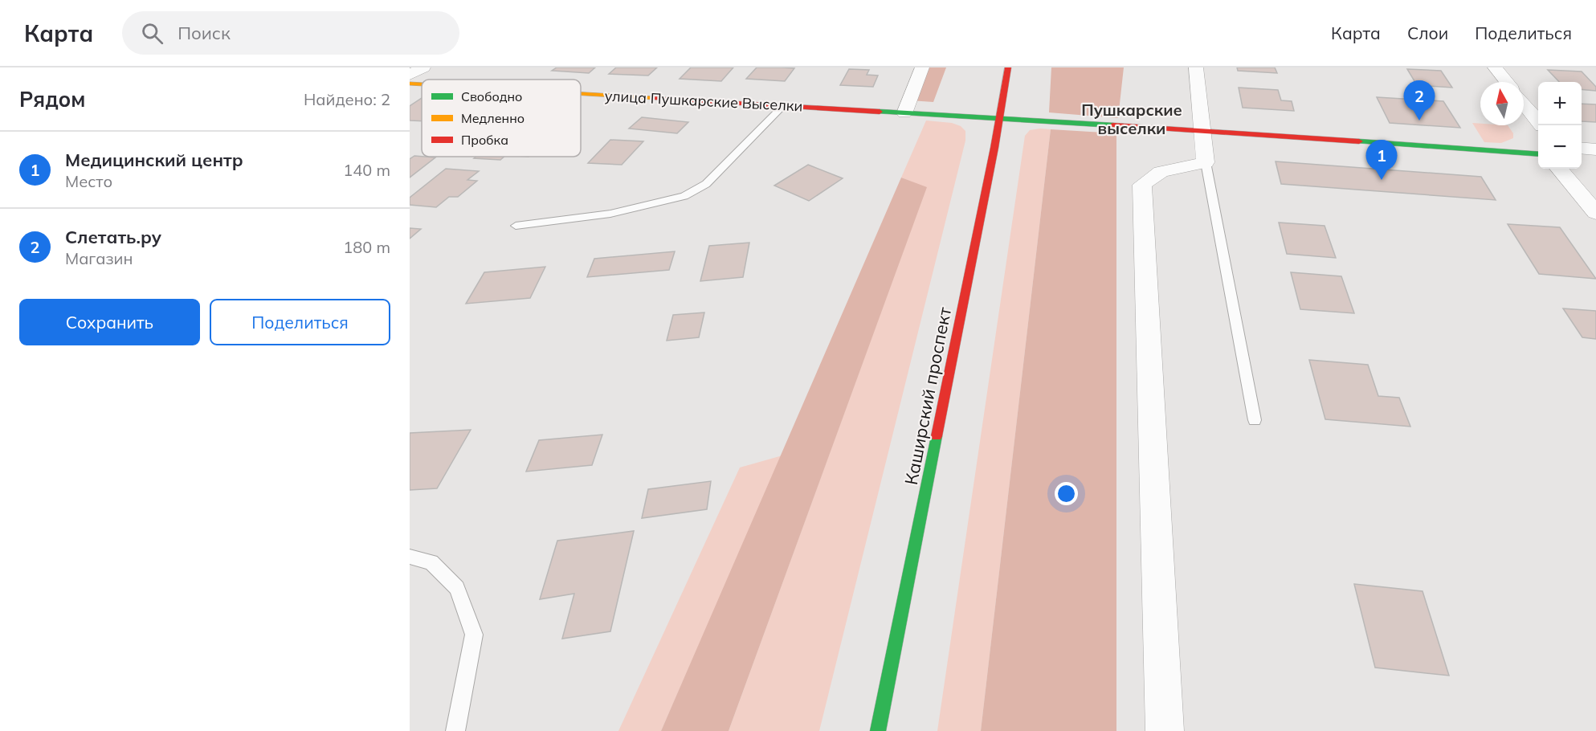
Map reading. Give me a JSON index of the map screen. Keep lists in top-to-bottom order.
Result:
{
  "streets": {
    "street": ["улица Пушкарские Выселки", "Каширский проспект"]
  },
  "crossings": [
    ["улица Пушкарские Выселки", "Каширский проспект"]
  ],
  "districts": ["Пушкарские выселки"],
  "legend": ["Свободно", "Медленно", "Пробка"],
  "north": "top",
  "page": {
    "header": "Карта",
    "search": "Поиск",
    "nav": ["Карта", "Слои", "Поделиться"],
    "heading": ["Рядом", "Найдено: 2"],
    "pins": ["2", "1"],
    "map_buttons": ["+", "−"],
    "list": [
      {
        "mark": "1",
        "name": "Медицинский центр",
        "note": "Место",
        "value": "140 m"
      },
      {
        "mark": "2",
        "name": "Слетать.ру",
        "note": "Магазин",
        "value": "180 m"
      }
    ],
    "buttons": ["Сохранить", "Поделиться"]
  }
}
